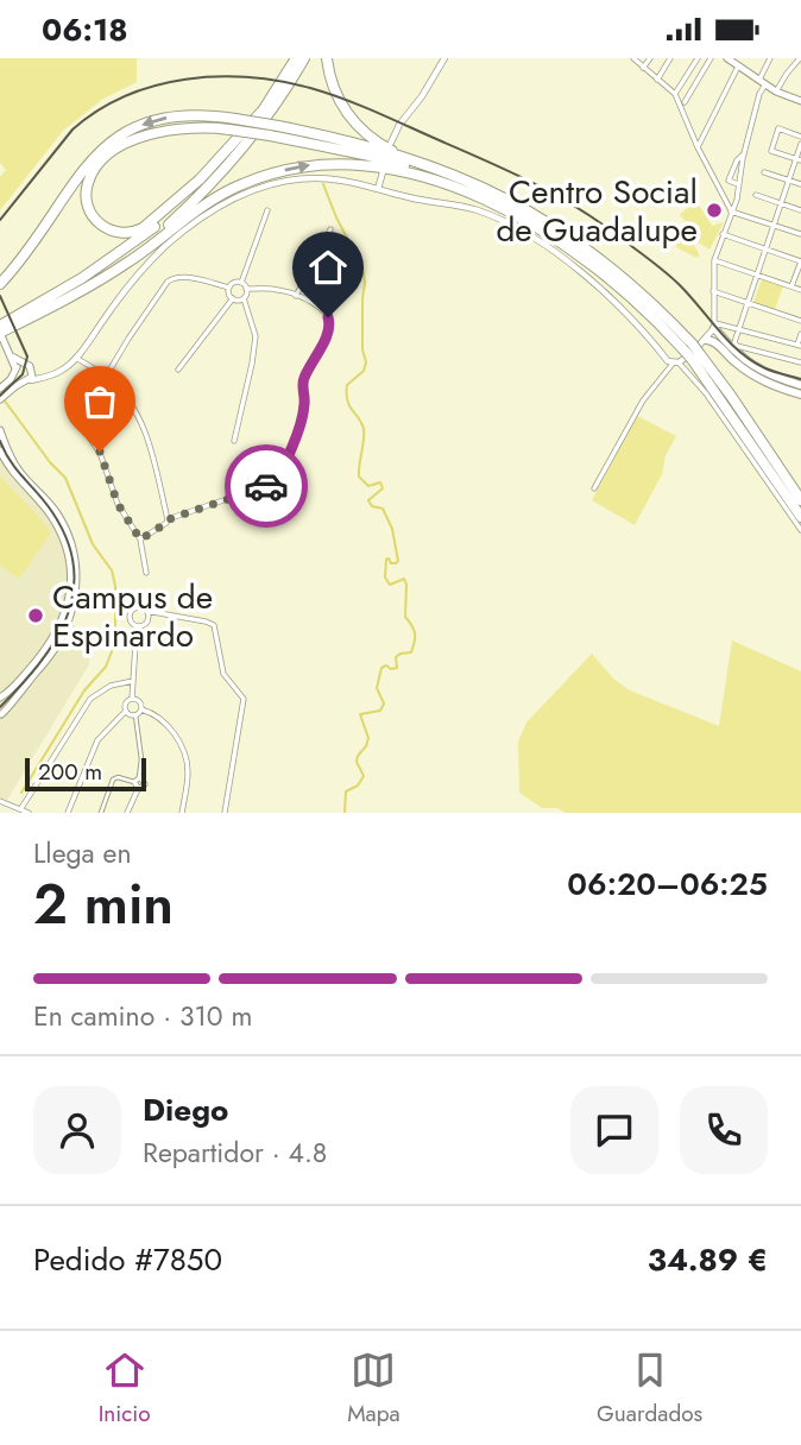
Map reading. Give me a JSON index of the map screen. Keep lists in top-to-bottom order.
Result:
{
  "places": ["Centro Social de Guadalupe", "Campus de Espinardo"],
  "scale_bar": "200 m",
  "page": {
    "status": "06:18",
    "scale": "200 m",
    "heading": ["2 min", "Llega en", "06:20–06:25"],
    "panel": [
      "Diego",
      "Repartidor · 4.8",
      "Pedido #7850",
      "34.89 €"
    ],
    "bar": "En camino · 310 m",
    "tabs": ["Inicio", "Mapa", "Guardados"]
  }
}
